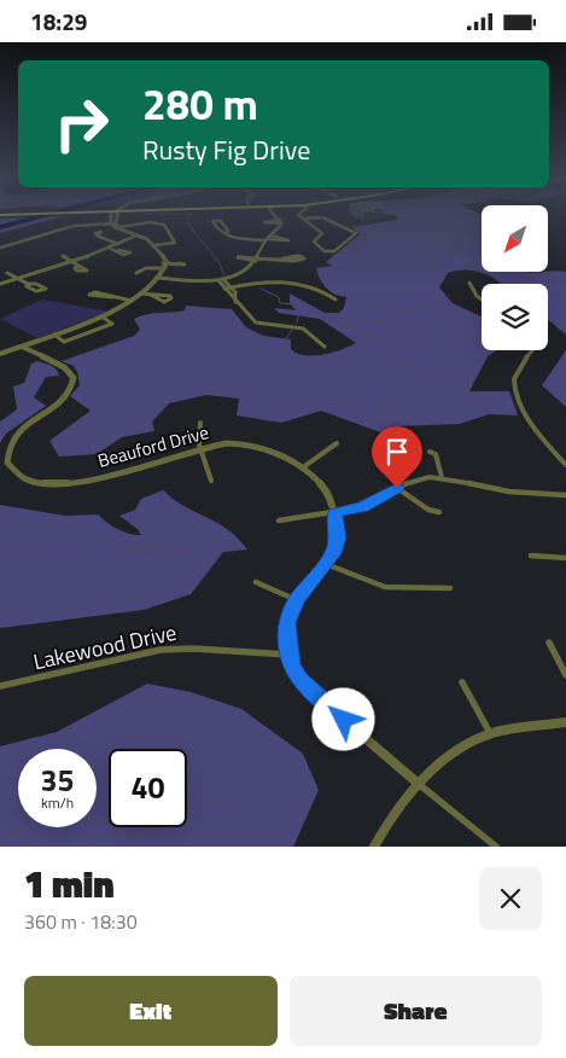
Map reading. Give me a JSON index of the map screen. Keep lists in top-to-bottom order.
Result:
{
  "streets": {
    "street": ["Beauford Drive", "Lakewood Drive"]
  },
  "crossings": [
    ["Beauford Drive", "Lakewood Drive"]
  ],
  "north": "bottom left",
  "page": {
    "status": "18:29",
    "turn": ["280 m", "Rusty Fig Drive"],
    "speed": "35 km/h",
    "limit": "40",
    "heading": ["1 min", "360 m · 18:30"],
    "buttons": ["Exit", "Share"]
  }
}
